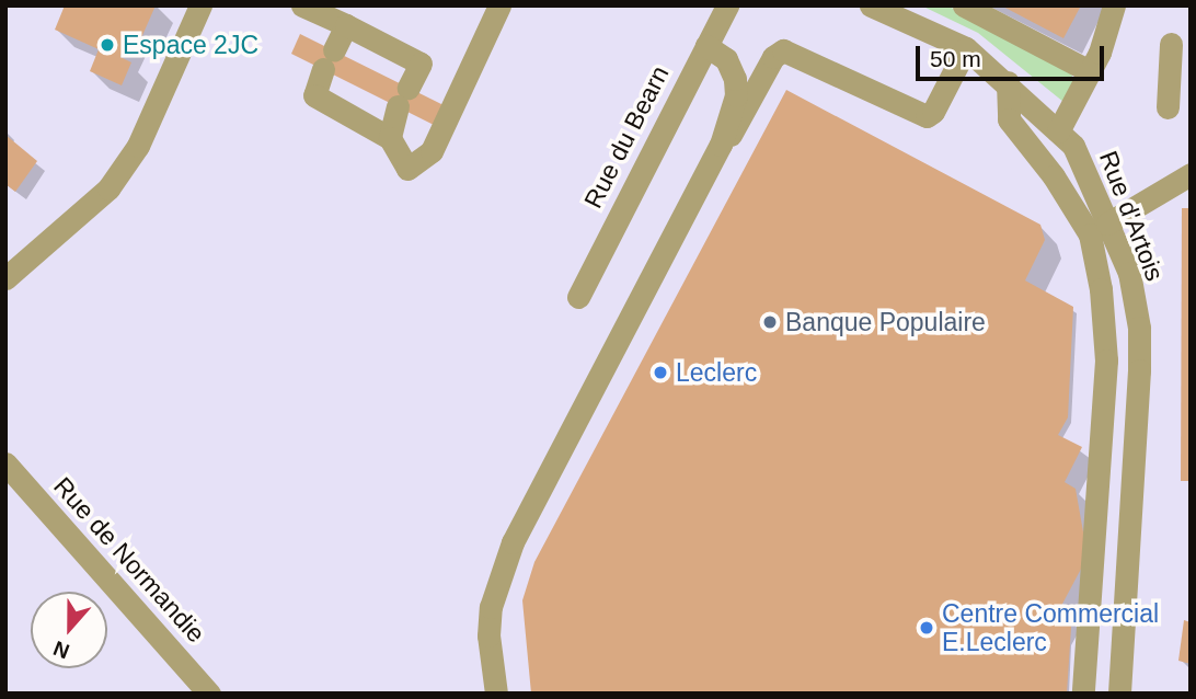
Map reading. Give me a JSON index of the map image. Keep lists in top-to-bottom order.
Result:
{
  "streets": {
    "street": ["Rue du Bearn", "Rue d'Artois", "Rue de Normandie"]
  },
  "places": [
    "Espace 2JC",
    "Banque Populaire",
    "Leclerc",
    "Centre Commercial E.Leclerc"
  ],
  "scale_bar": "50 m",
  "north": "bottom"
}
